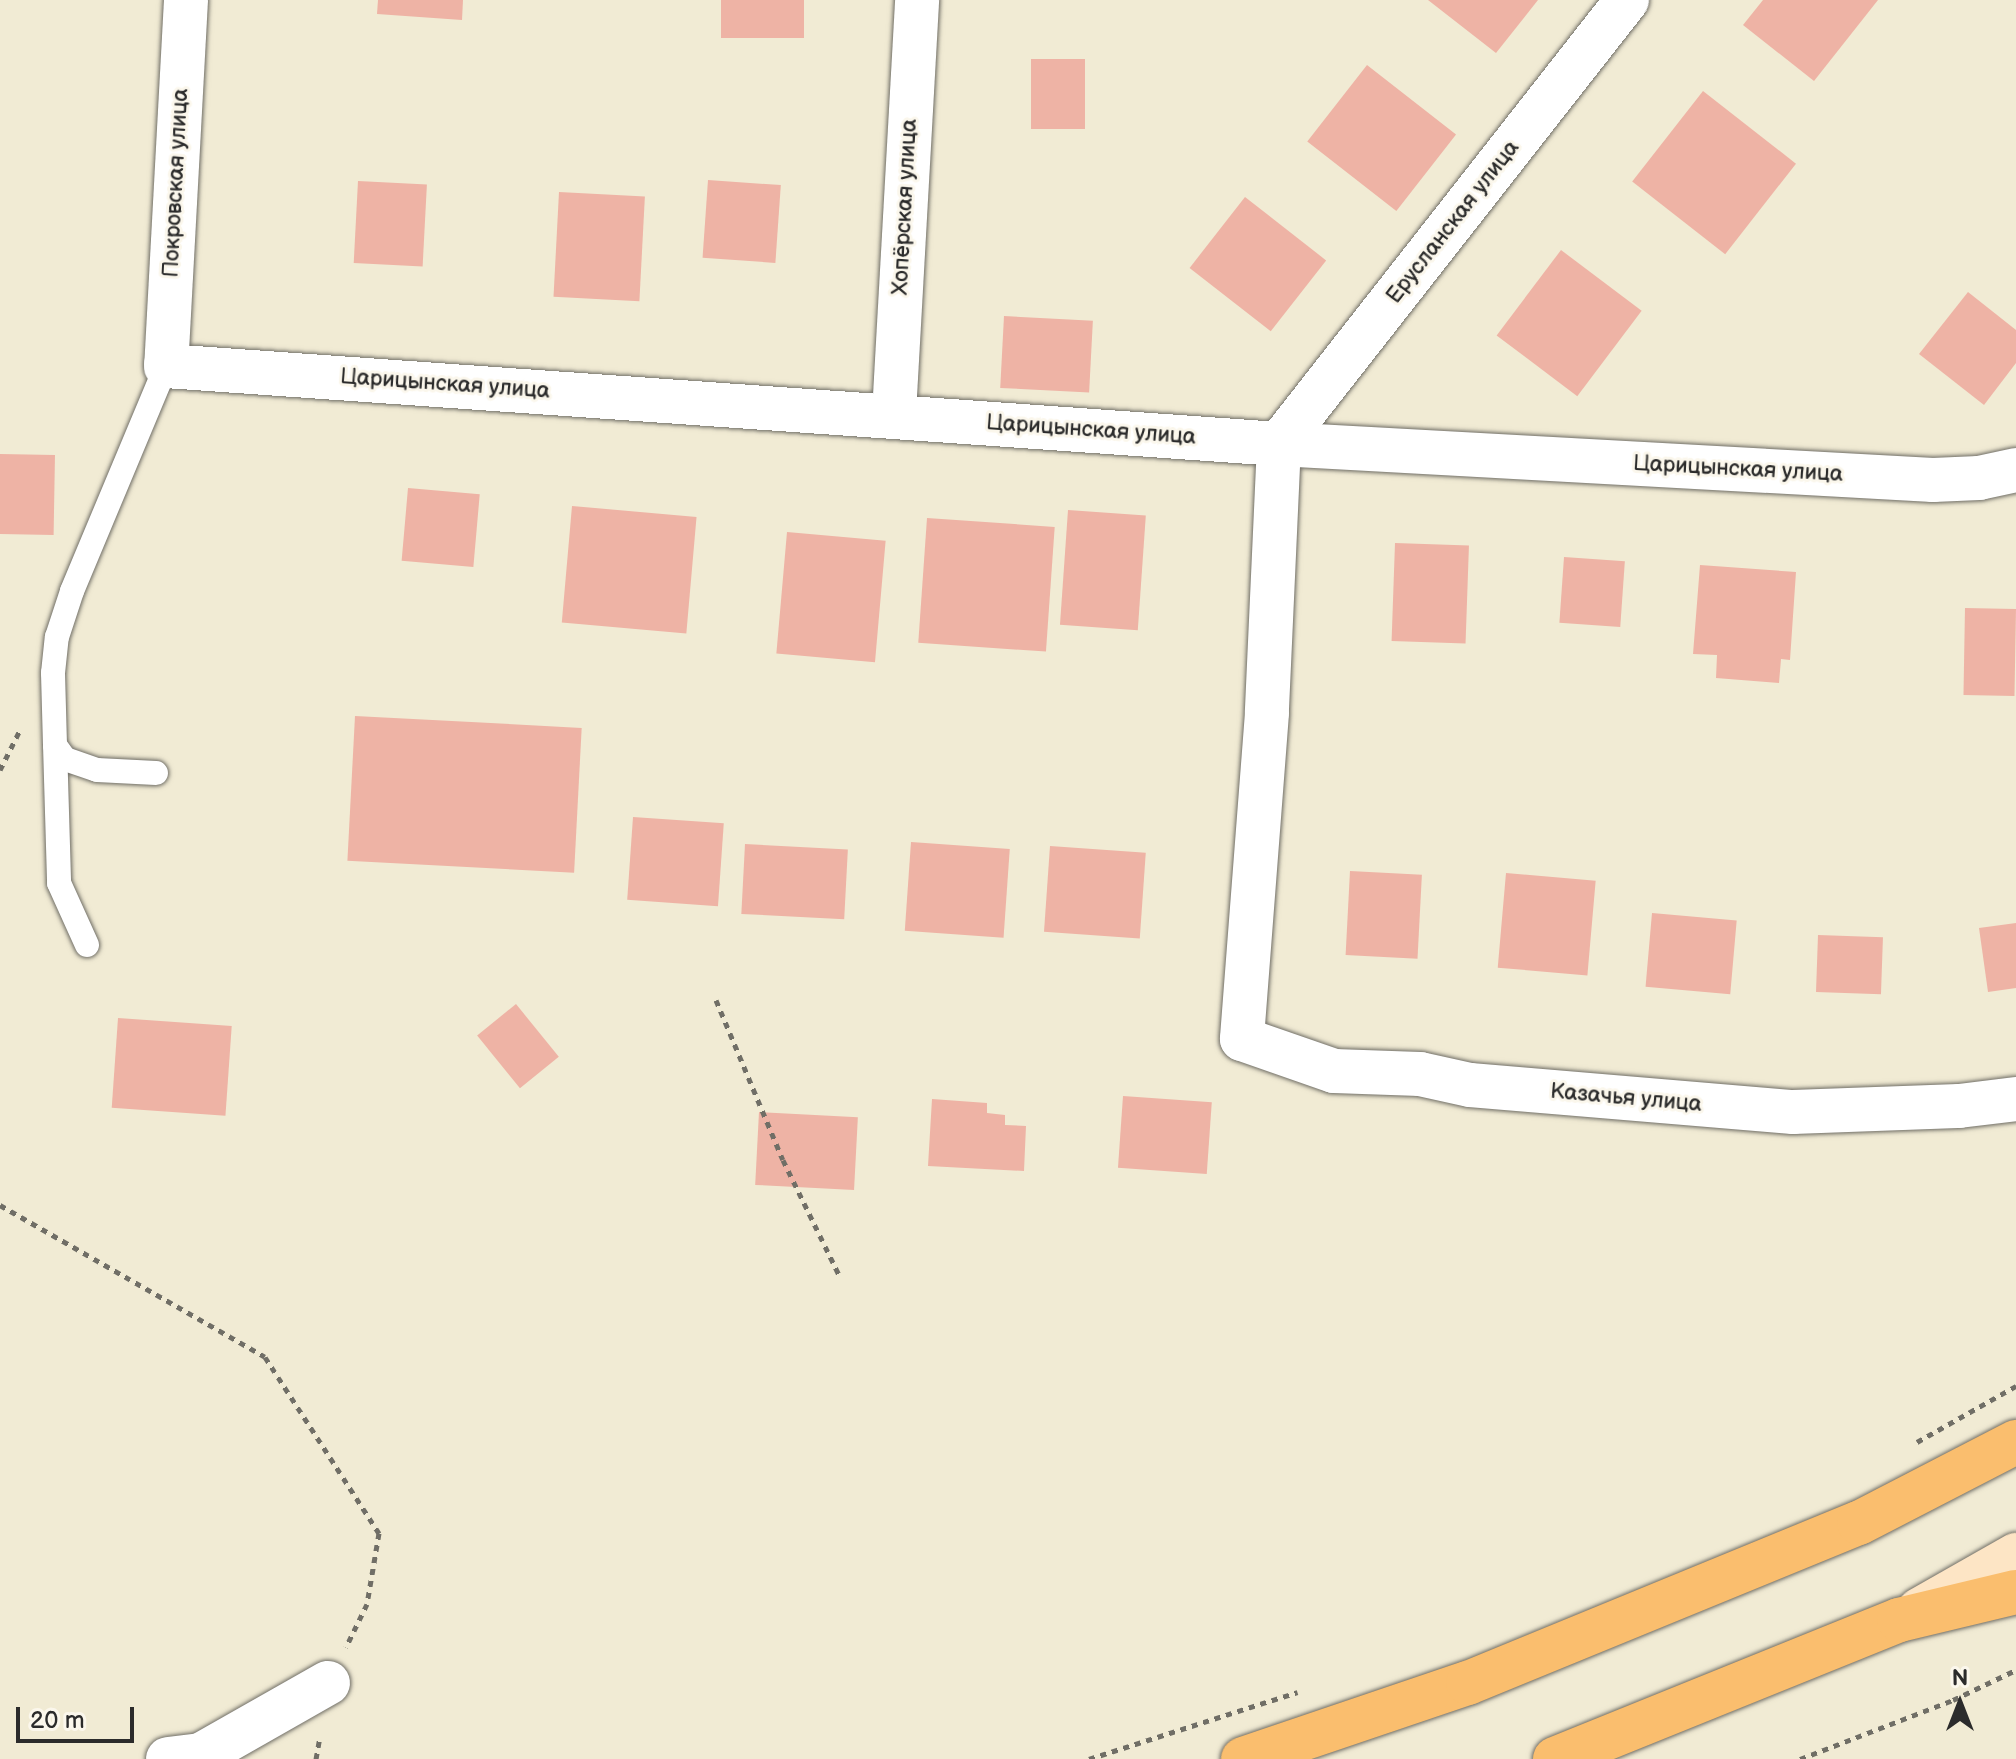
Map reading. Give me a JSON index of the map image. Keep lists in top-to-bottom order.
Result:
{
  "streets": {
    "street": [
      "Покровская улица",
      "Хопёрская улица",
      "Ерусланская улица",
      "Царицынская улица",
      "Казачья улица"
    ]
  },
  "crossings": [
    ["Покровская улица", "Царицынская улица"],
    ["Хопёрская улица", "Царицынская улица"],
    ["Ерусланская улица", "Царицынская улица"],
    ["Ерусланская улица", "Казачья улица"],
    ["Царицынская улица", "Казачья улица"]
  ],
  "scale_bar": "20 m",
  "north": "top"
}
